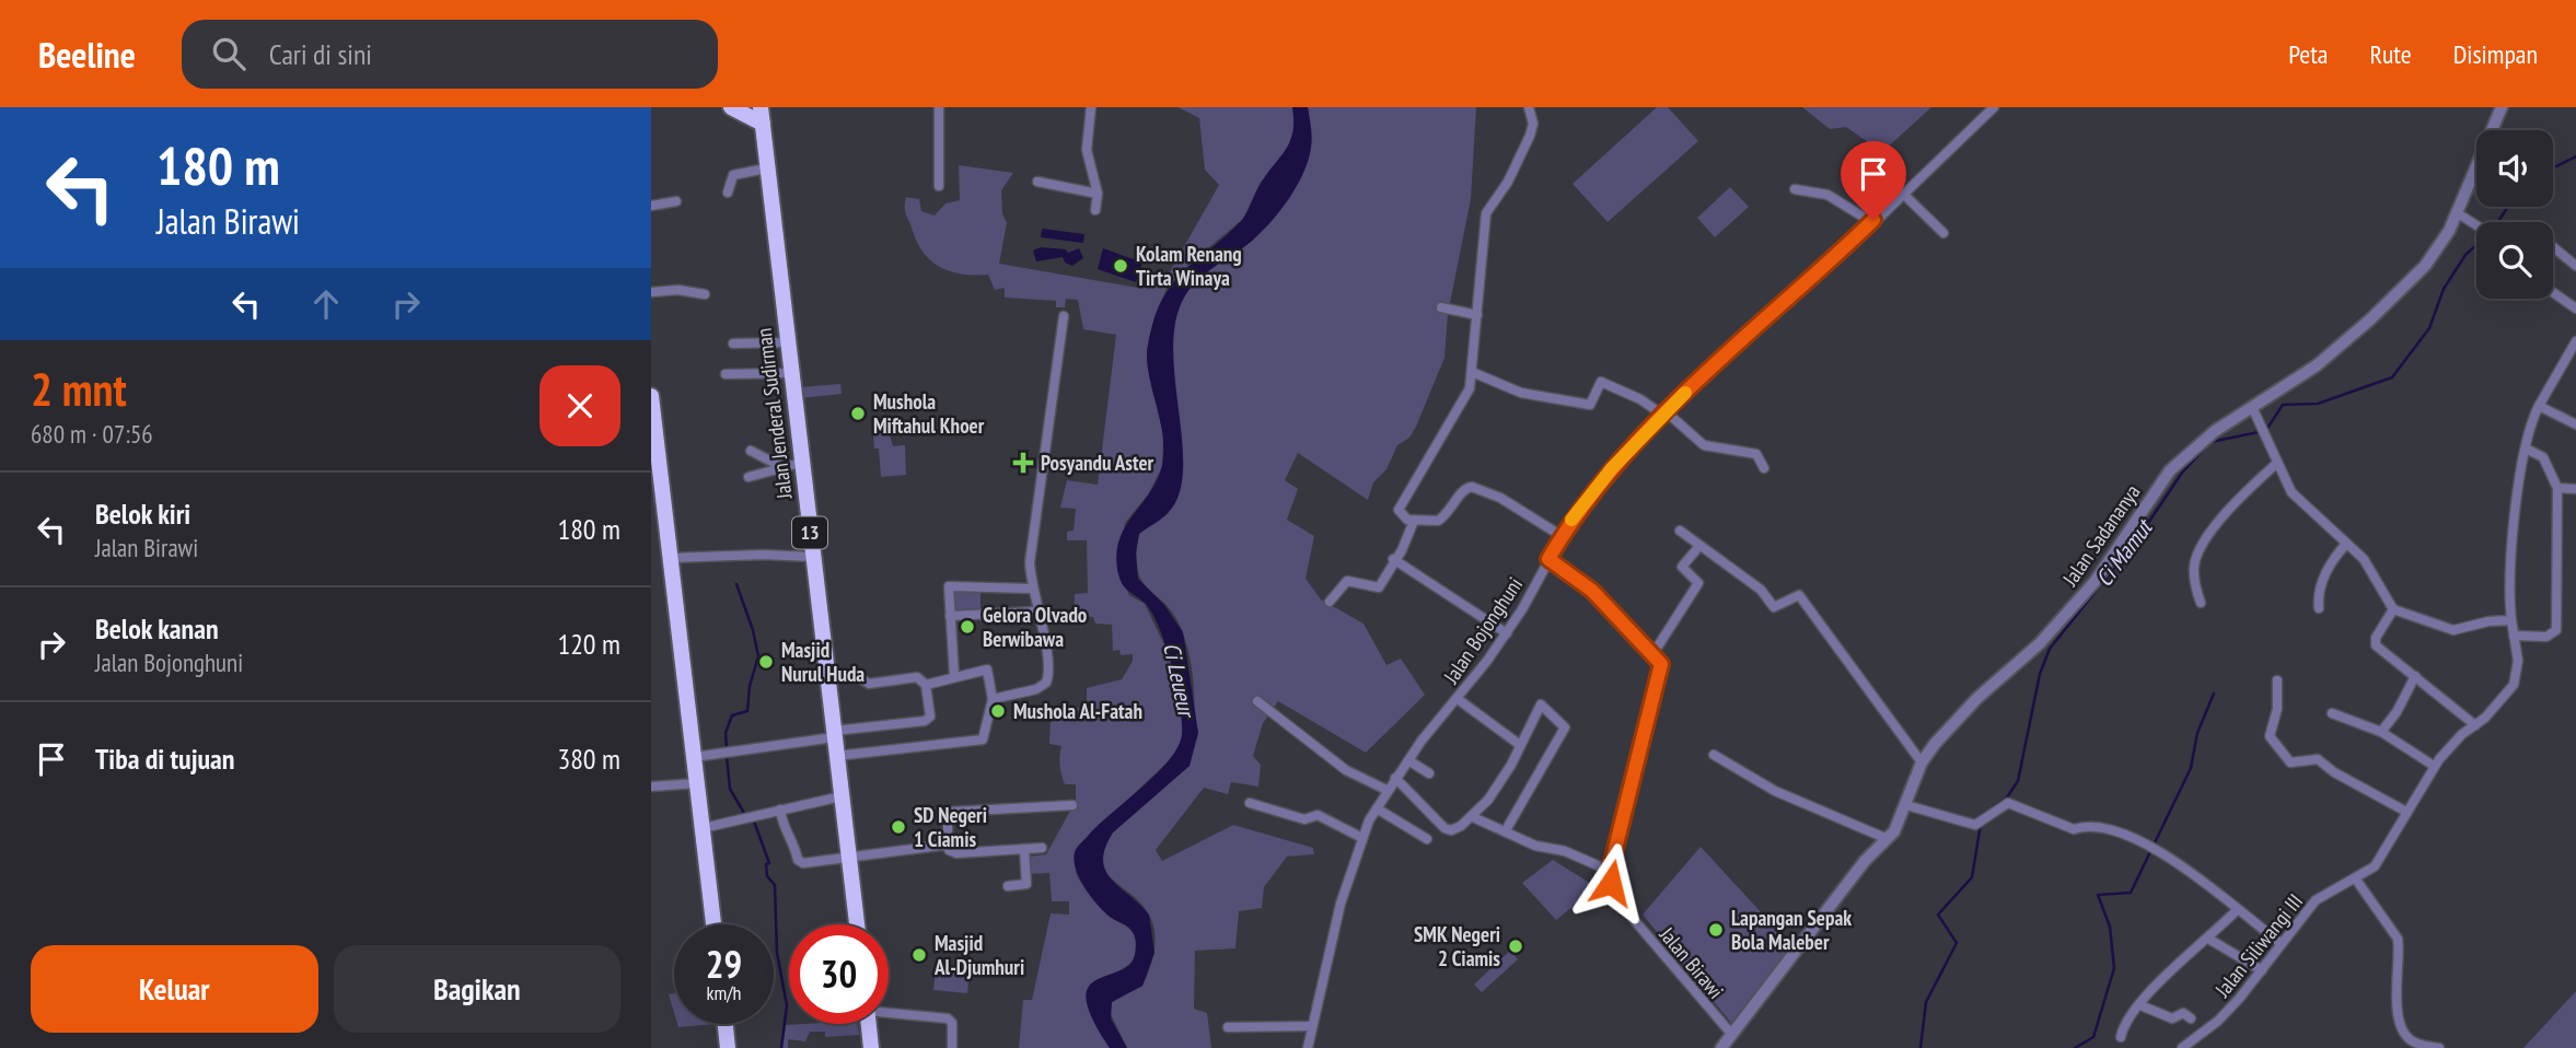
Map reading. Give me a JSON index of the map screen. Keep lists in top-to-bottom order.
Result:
{
  "streets": {
    "highway": ["Jalan Jenderal Sudirman", "13"],
    "street": [
      "Jalan Sadananya",
      "Jalan Bojonghuni",
      "Jalan Siliwangi III",
      "Jalan Birawi"
    ]
  },
  "crossings": [
    ["Jalan Jenderal Sudirman", "13"],
    ["Jalan Sadananya", "Jalan Birawi"]
  ],
  "water": ["Ci Mamut", "Ci Leueur"],
  "places": {
    "other": [
      "Kolam Renang Tirta Winaya",
      "Mushola Miftahul Khoer",
      "Gelora Olvado Berwibawa",
      "Masjid Nurul Huda",
      "Mushola Al-Fatah",
      "SD Negeri 1 Ciamis",
      "Lapangan Sepak Bola Maleber",
      "SMK Negeri 2 Ciamis",
      "Masjid Al-Djumhuri"
    ],
    "health": ["Posyandu Aster"]
  },
  "page": {
    "header": "Beeline",
    "search": "Cari di sini",
    "nav": ["Peta", "Rute", "Disimpan"],
    "turn": ["180 m", "Jalan Birawi"],
    "heading": ["2 mnt", "680 m · 07:56"],
    "list": [
      {
        "name": "Belok kiri",
        "note": "Jalan Birawi",
        "value": "180 m"
      },
      {
        "name": "Belok kanan",
        "note": "Jalan Bojonghuni",
        "value": "120 m"
      },
      {
        "name": "Tiba di tujuan",
        "value": "380 m"
      }
    ],
    "speed": "29 km/h",
    "limit": "30",
    "buttons": ["Keluar", "Bagikan"]
  }
}
